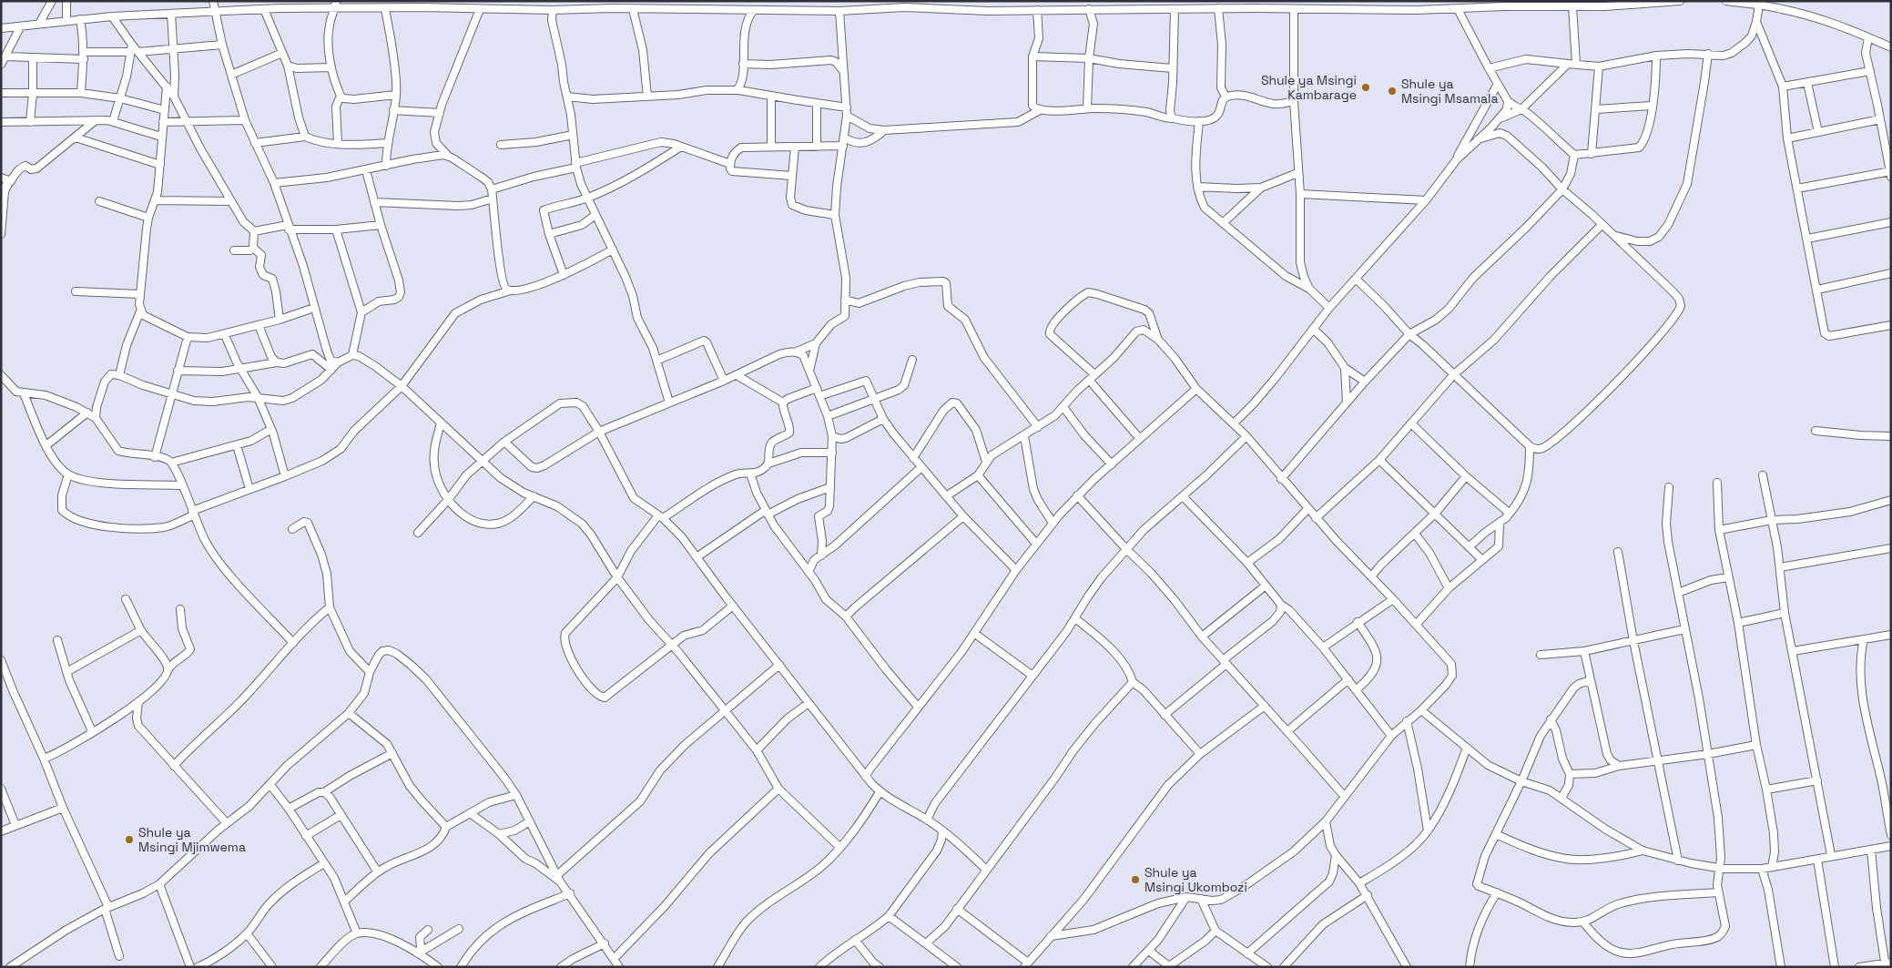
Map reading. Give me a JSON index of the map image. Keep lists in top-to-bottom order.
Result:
{
  "places": [
    "Shule ya Msingi Kambarage",
    "Shule ya Msingi Msamala",
    "Shule ya Msingi Mjimwema",
    "Shule ya Msingi Ukombozi"
  ]
}
